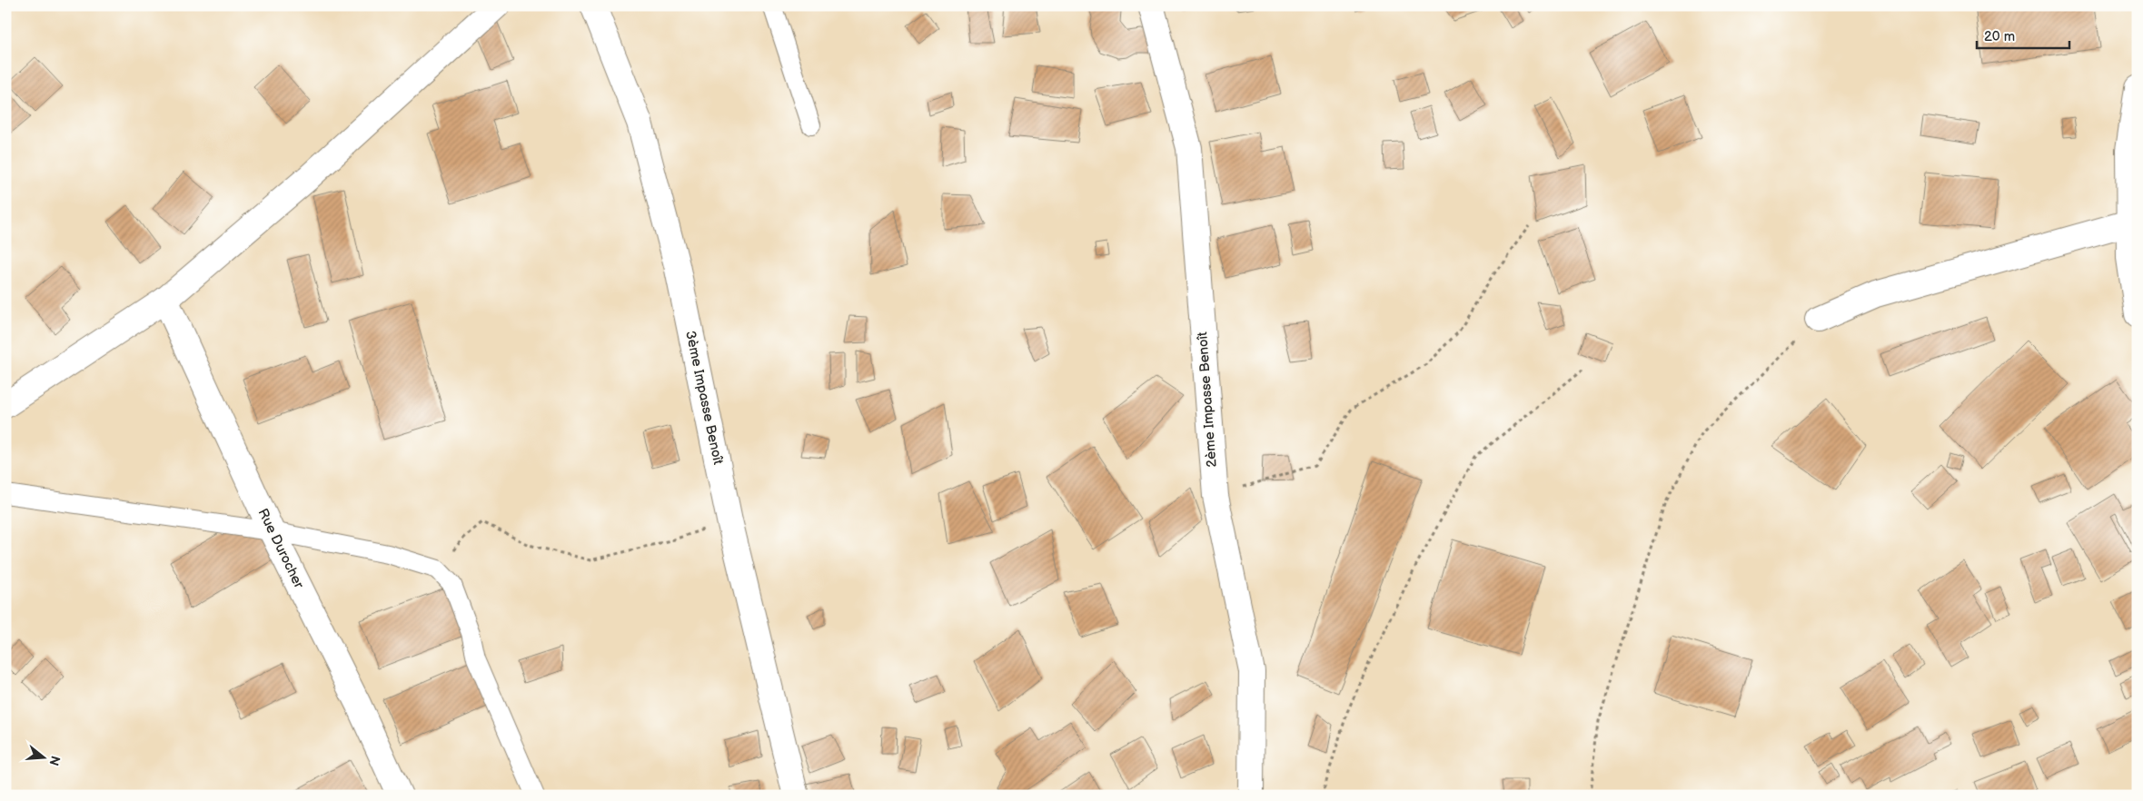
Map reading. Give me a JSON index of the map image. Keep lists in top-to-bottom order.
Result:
{
  "streets": {
    "street": ["3ème Impasse Benoît", "2ème Impasse Benoît", "Rue Durocher"]
  },
  "scale_bar": "20 m",
  "north": "right"
}
